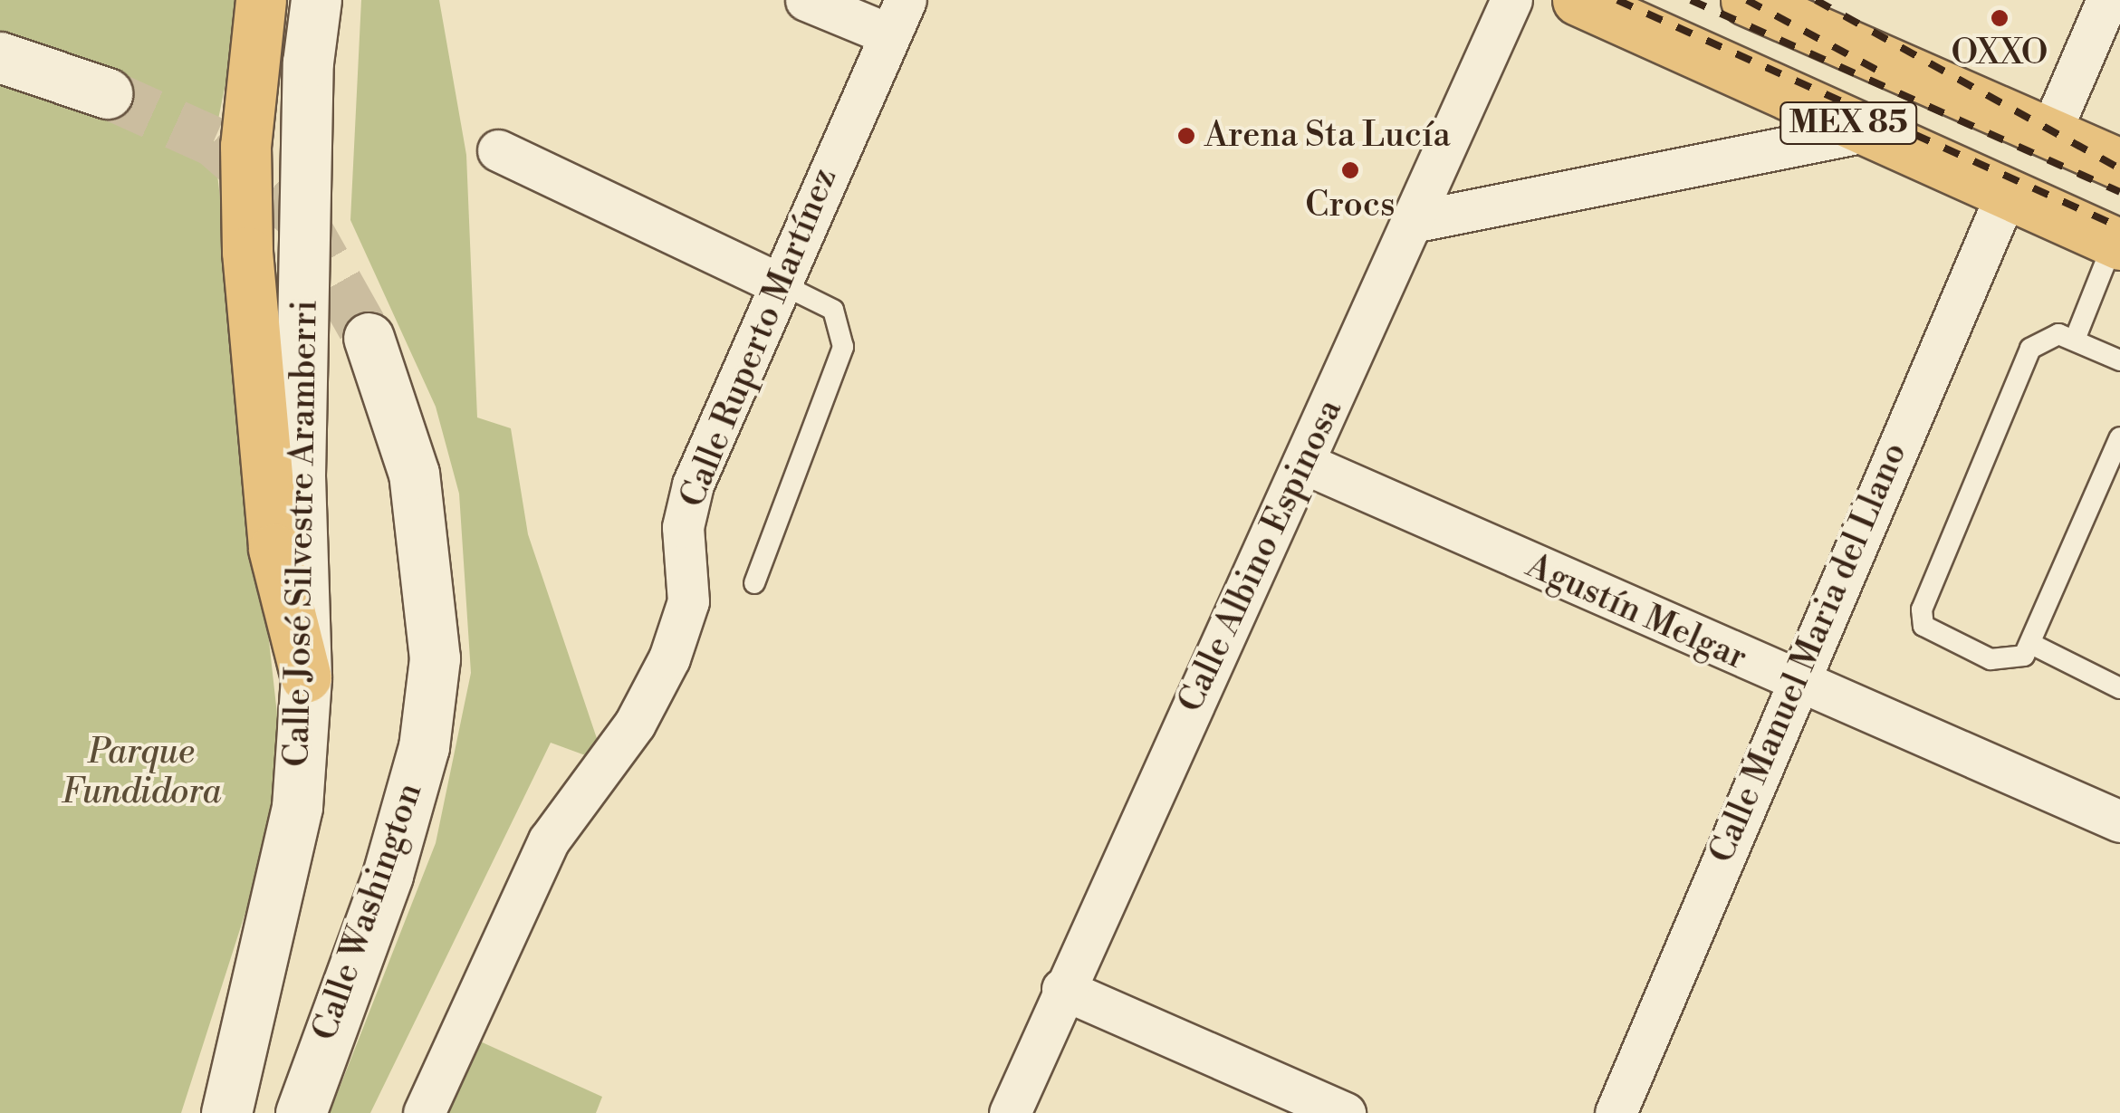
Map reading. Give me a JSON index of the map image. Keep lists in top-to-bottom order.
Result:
{
  "streets": {
    "main road": ["MEX 85", "Calle José Silvestre Aramberri", "Calle Washington"],
    "street": [
      "Calle Ruperto Martínez",
      "Calle Albino Espinosa",
      "Agustín Melgar",
      "Calle Manuel Maria del Llano"
    ]
  },
  "crossings": [
    ["MEX 85", "Calle Manuel Maria del Llano"],
    ["Calle Albino Espinosa", "Agustín Melgar"],
    ["Agustín Melgar", "Calle Manuel Maria del Llano"]
  ],
  "parks": ["Parque Fundidora"],
  "places": ["OXXO", "Arena Sta Lucía", "Crocs"]
}
